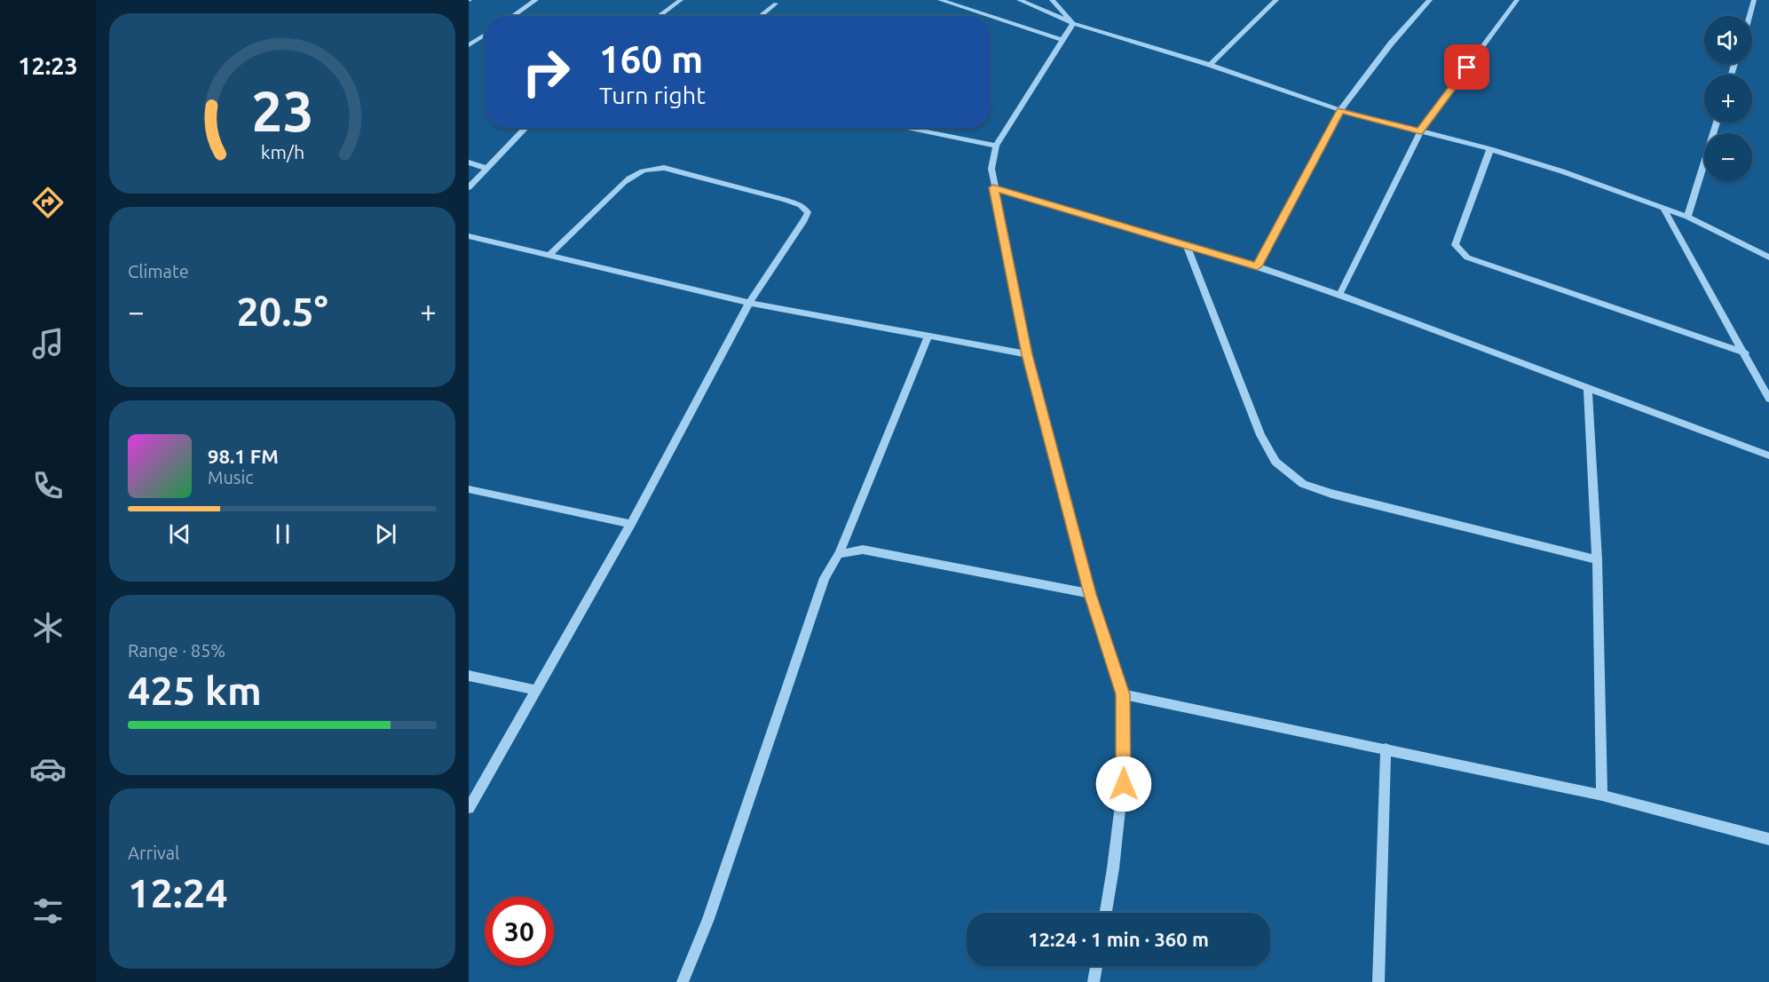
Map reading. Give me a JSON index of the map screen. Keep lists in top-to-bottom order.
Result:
{
  "page": {
    "tabs": "12:23",
    "map_buttons": ["+", "−"],
    "turn": ["160 m", "Turn right"],
    "tile": [
      "Climate",
      ["Range · 85%", "425 km"],
      ["Arrival", "12:24"]
    ],
    "heat": ["−", "20.5°", "+"],
    "song": ["98.1 FM", "Music"],
    "limit": "30",
    "trip": "12:24 · 1 min · 360 m",
    "gauge": ["23", "km/h"]
  }
}
